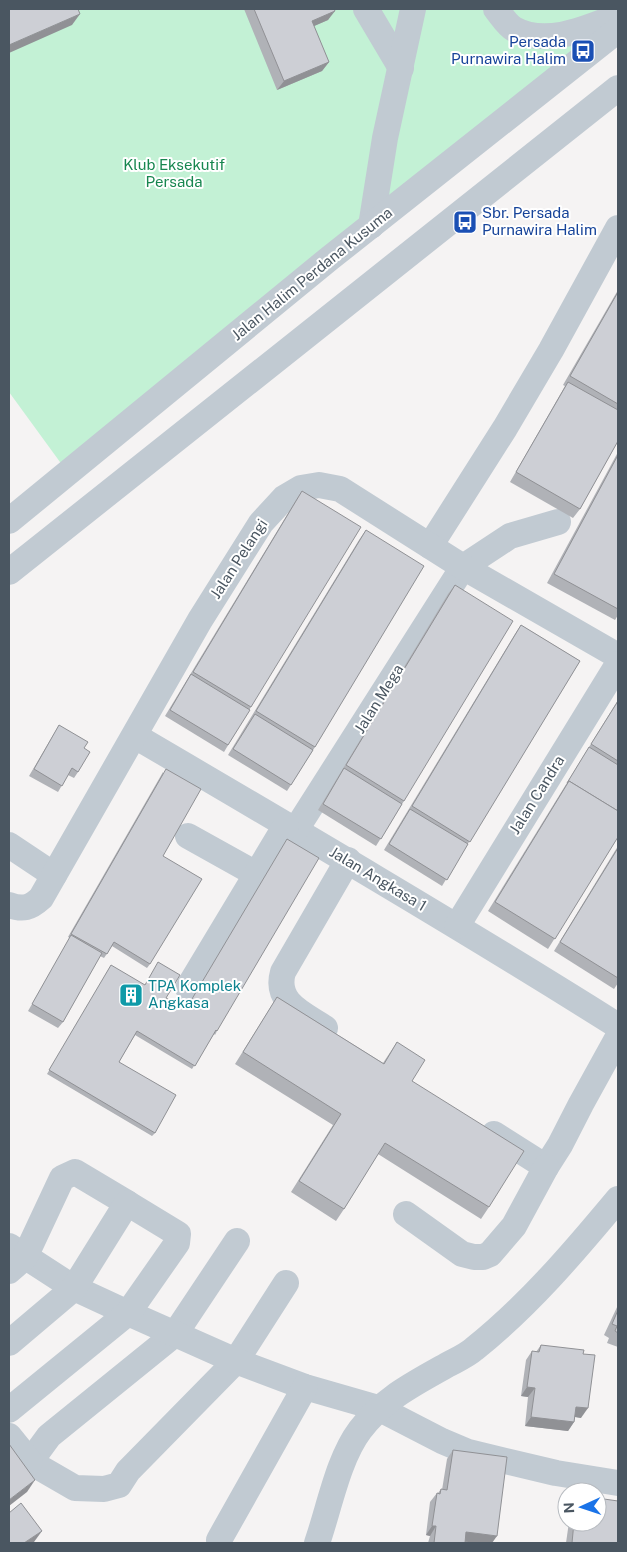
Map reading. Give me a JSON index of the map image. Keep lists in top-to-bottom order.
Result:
{
  "streets": {
    "street": [
      "Jalan Halim Perdana Kusuma",
      "Jalan Pelangi",
      "Jalan Mega",
      "Jalan Candra",
      "Jalan Angkasa 1"
    ]
  },
  "crossings": [
    ["Jalan Pelangi", "Jalan Mega"],
    ["Jalan Pelangi", "Jalan Angkasa 1"],
    ["Jalan Mega", "Jalan Angkasa 1"],
    ["Jalan Candra", "Jalan Angkasa 1"]
  ],
  "parks": ["Klub Eksekutif Persada"],
  "places": {
    "bus stop": ["Persada Purnawira Halim", "Sbr. Persada Purnawira Halim"],
    "building": ["TPA Komplek Angkasa"]
  },
  "north": "left"
}
